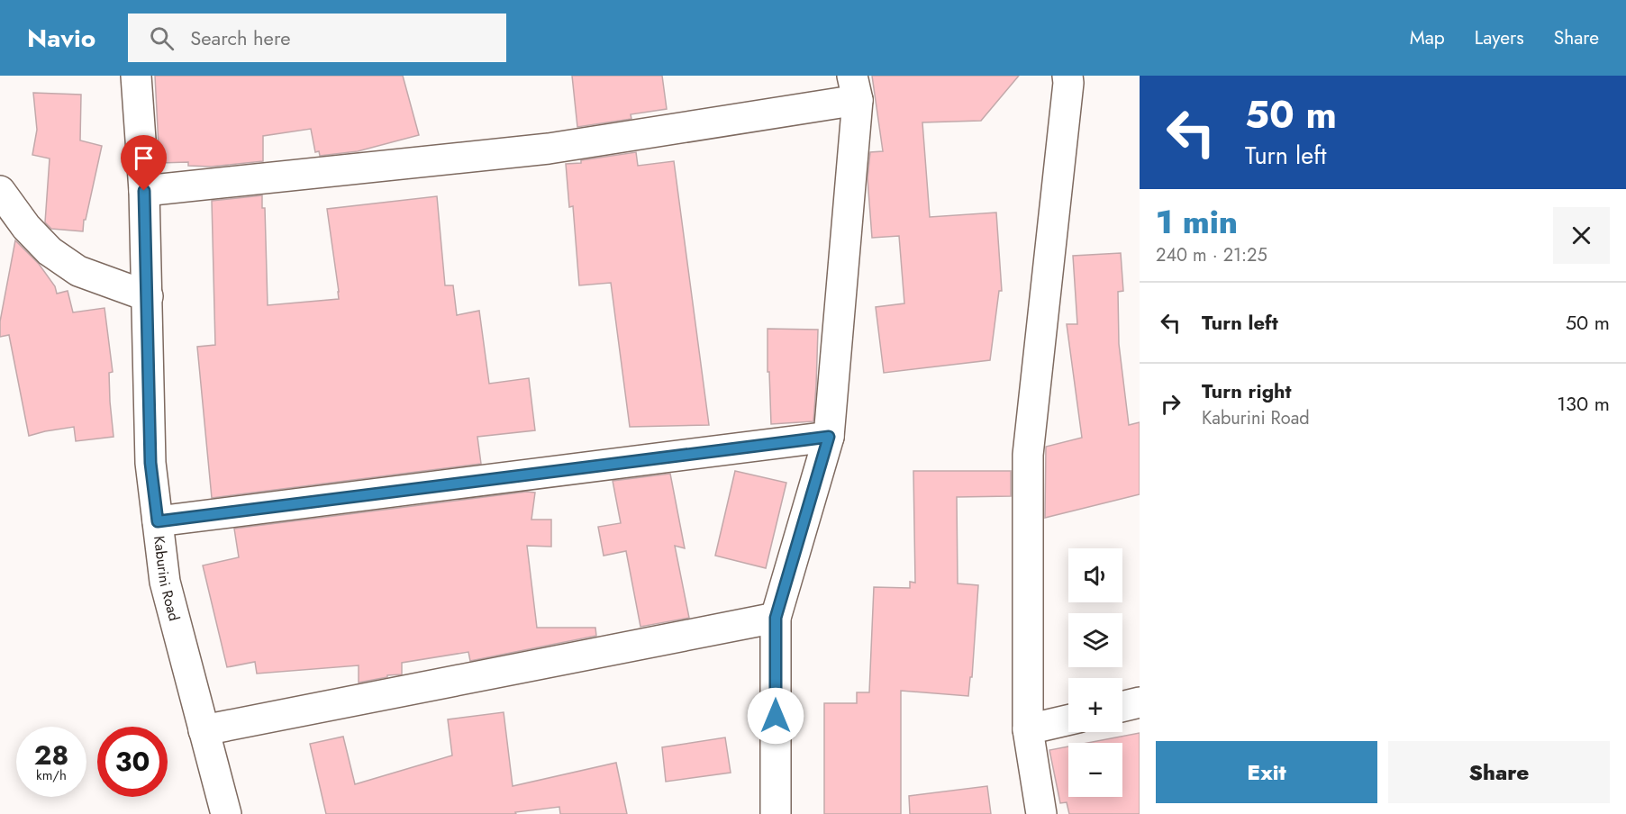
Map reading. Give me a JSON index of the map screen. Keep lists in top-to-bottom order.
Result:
{
  "streets": {
    "street": ["Kaburini Road"]
  },
  "page": {
    "header": "Navio",
    "search": "Search here",
    "nav": ["Map", "Layers", "Share"],
    "turn": ["50 m", "Turn left"],
    "heading": ["1 min", "240 m · 21:25"],
    "list": [
      {
        "name": "Turn left",
        "value": "50 m"
      },
      {
        "name": "Turn right",
        "note": "Kaburini Road",
        "value": "130 m"
      }
    ],
    "map_buttons": ["+", "−"],
    "speed": "28 km/h",
    "limit": "30",
    "buttons": ["Exit", "Share"]
  }
}
